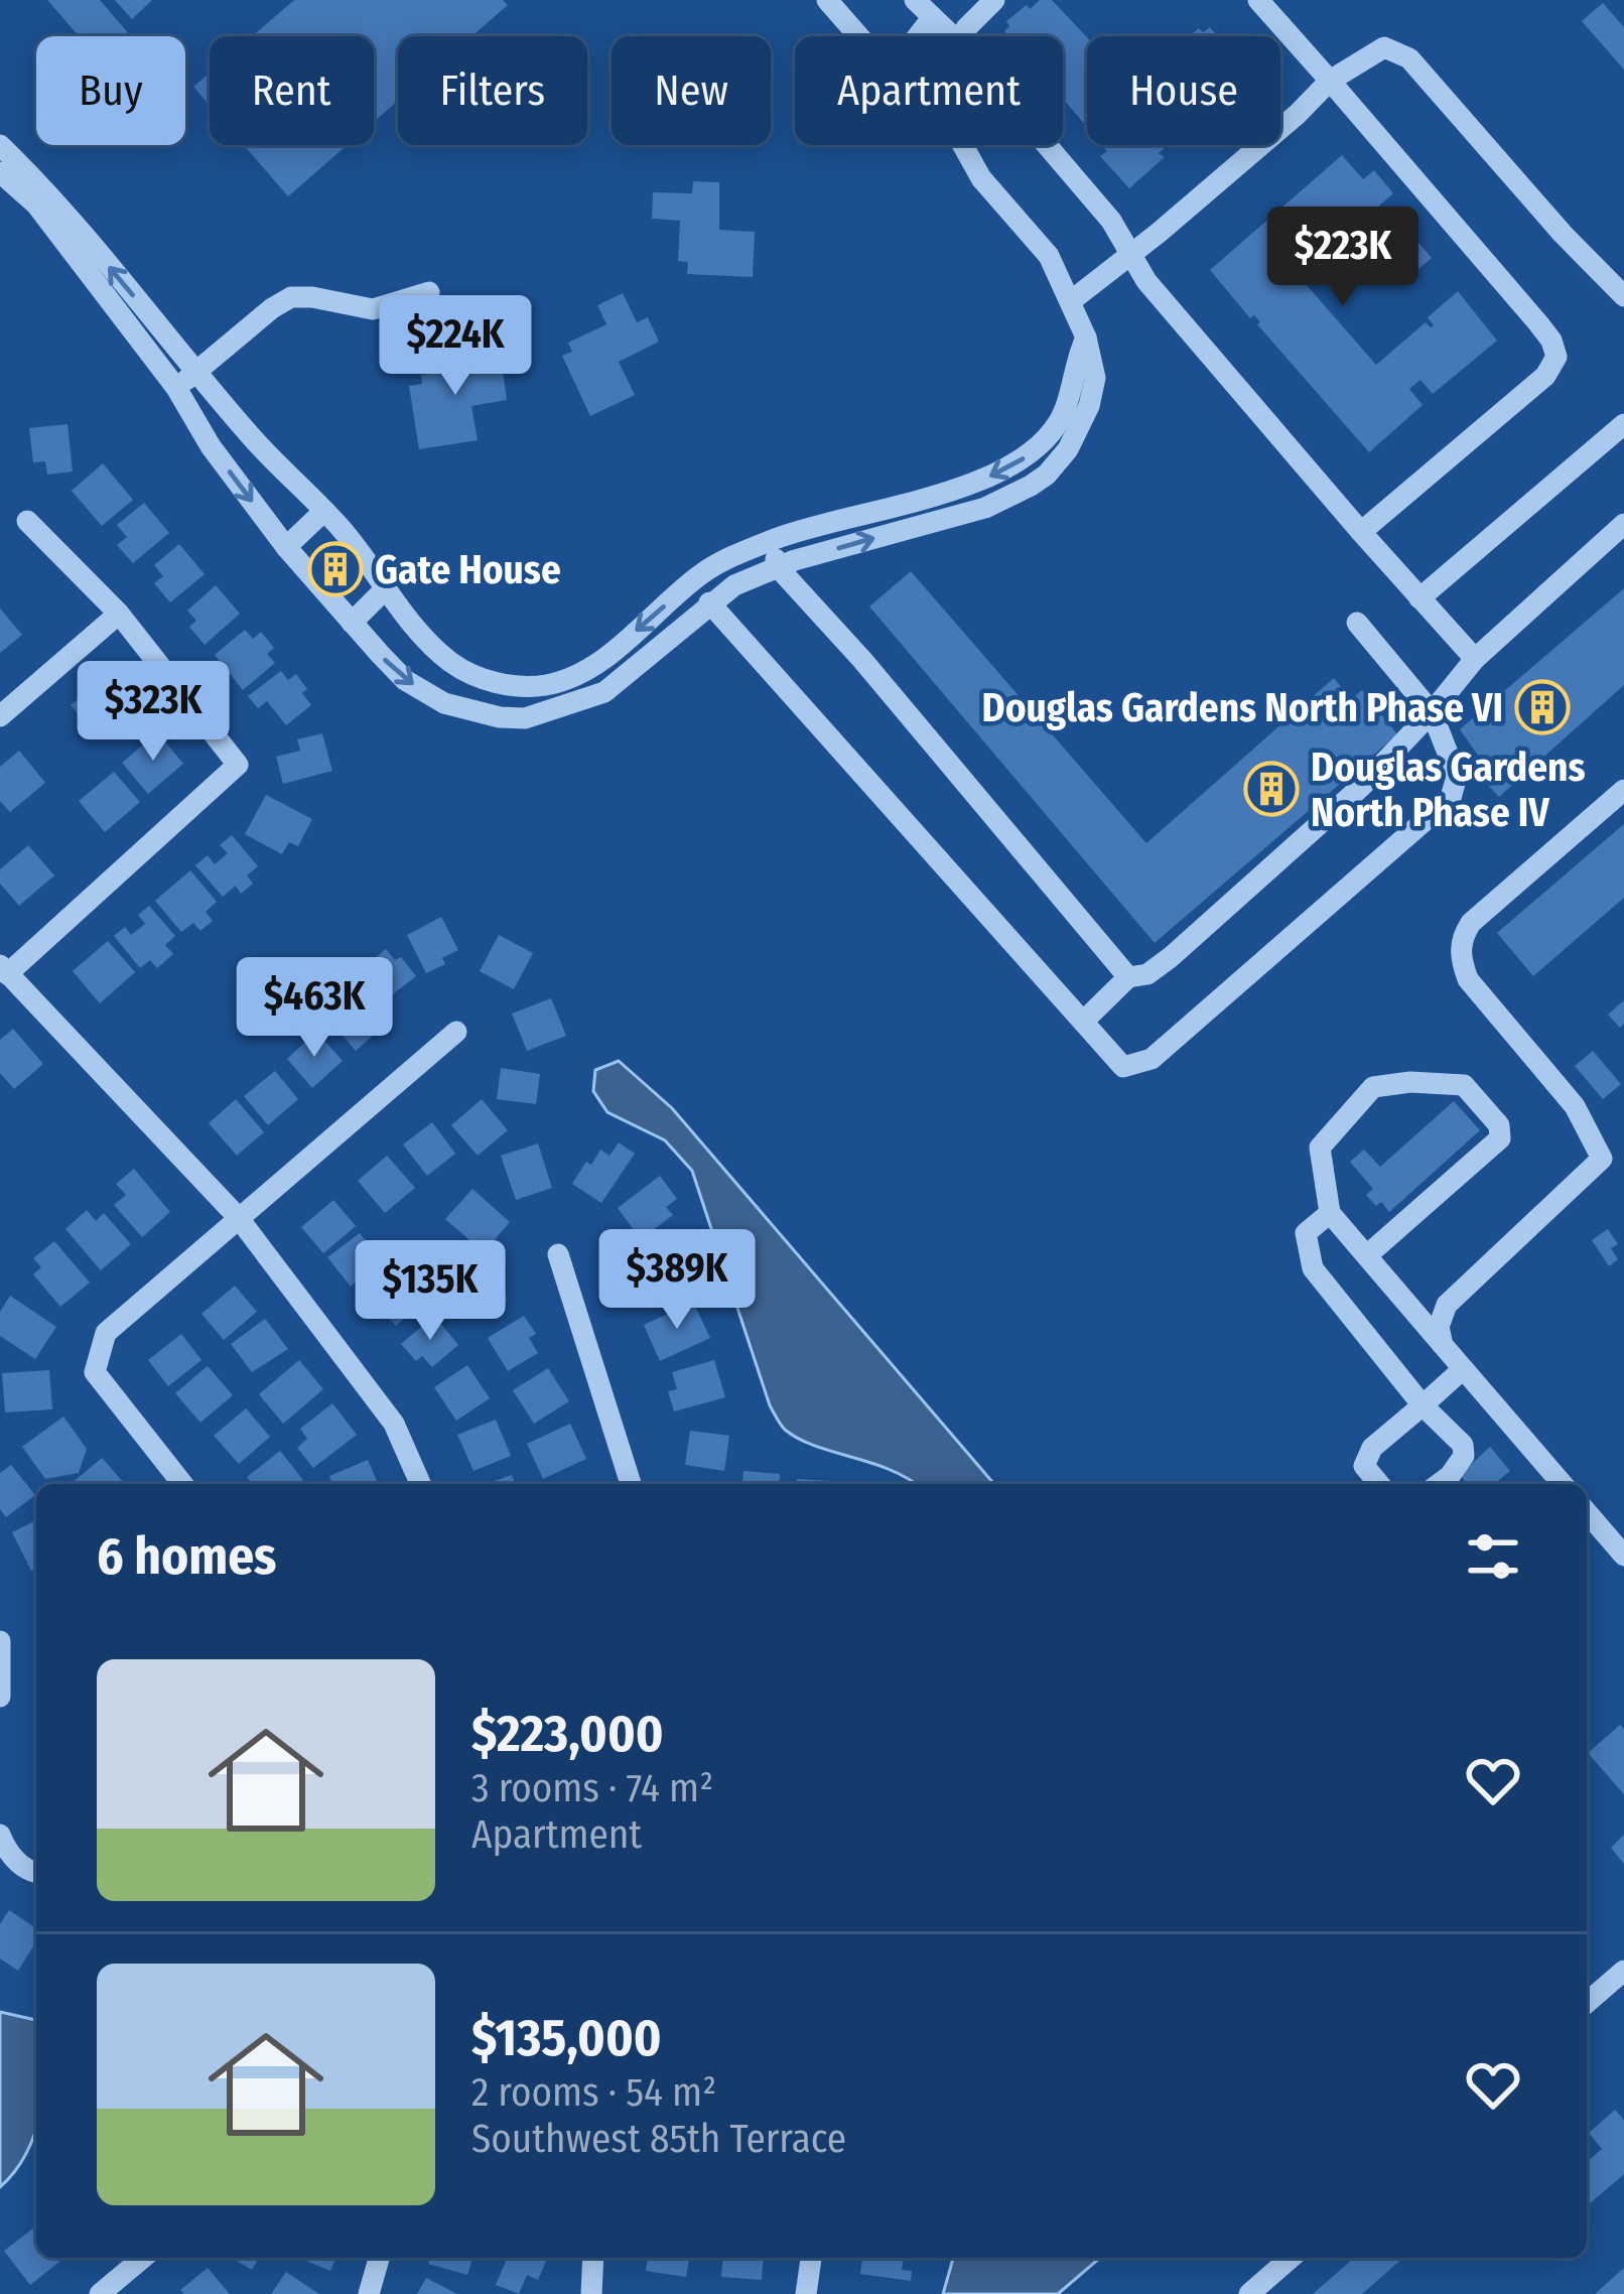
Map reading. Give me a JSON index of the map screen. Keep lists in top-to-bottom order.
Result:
{
  "places": {
    "building": ["Gate House", "Douglas Gardens North Phase VI", "Douglas Gardens North Phase IV"]
  },
  "page": {
    "chip": [
      "Buy",
      "Rent",
      "Filters",
      "New",
      "Apartment",
      "House"
    ],
    "price": [
      "$223K",
      "$224K",
      "$323K",
      "$463K",
      "$389K",
      "$135K"
    ],
    "heading": "6 homes",
    "list": [
      {
        "name": "$223,000",
        "note": "3 rooms · 74 m² · Apartment"
      },
      {
        "name": "$135,000",
        "note": "2 rooms · 54 m² · Southwest 85th Terrace"
      }
    ]
  }
}
